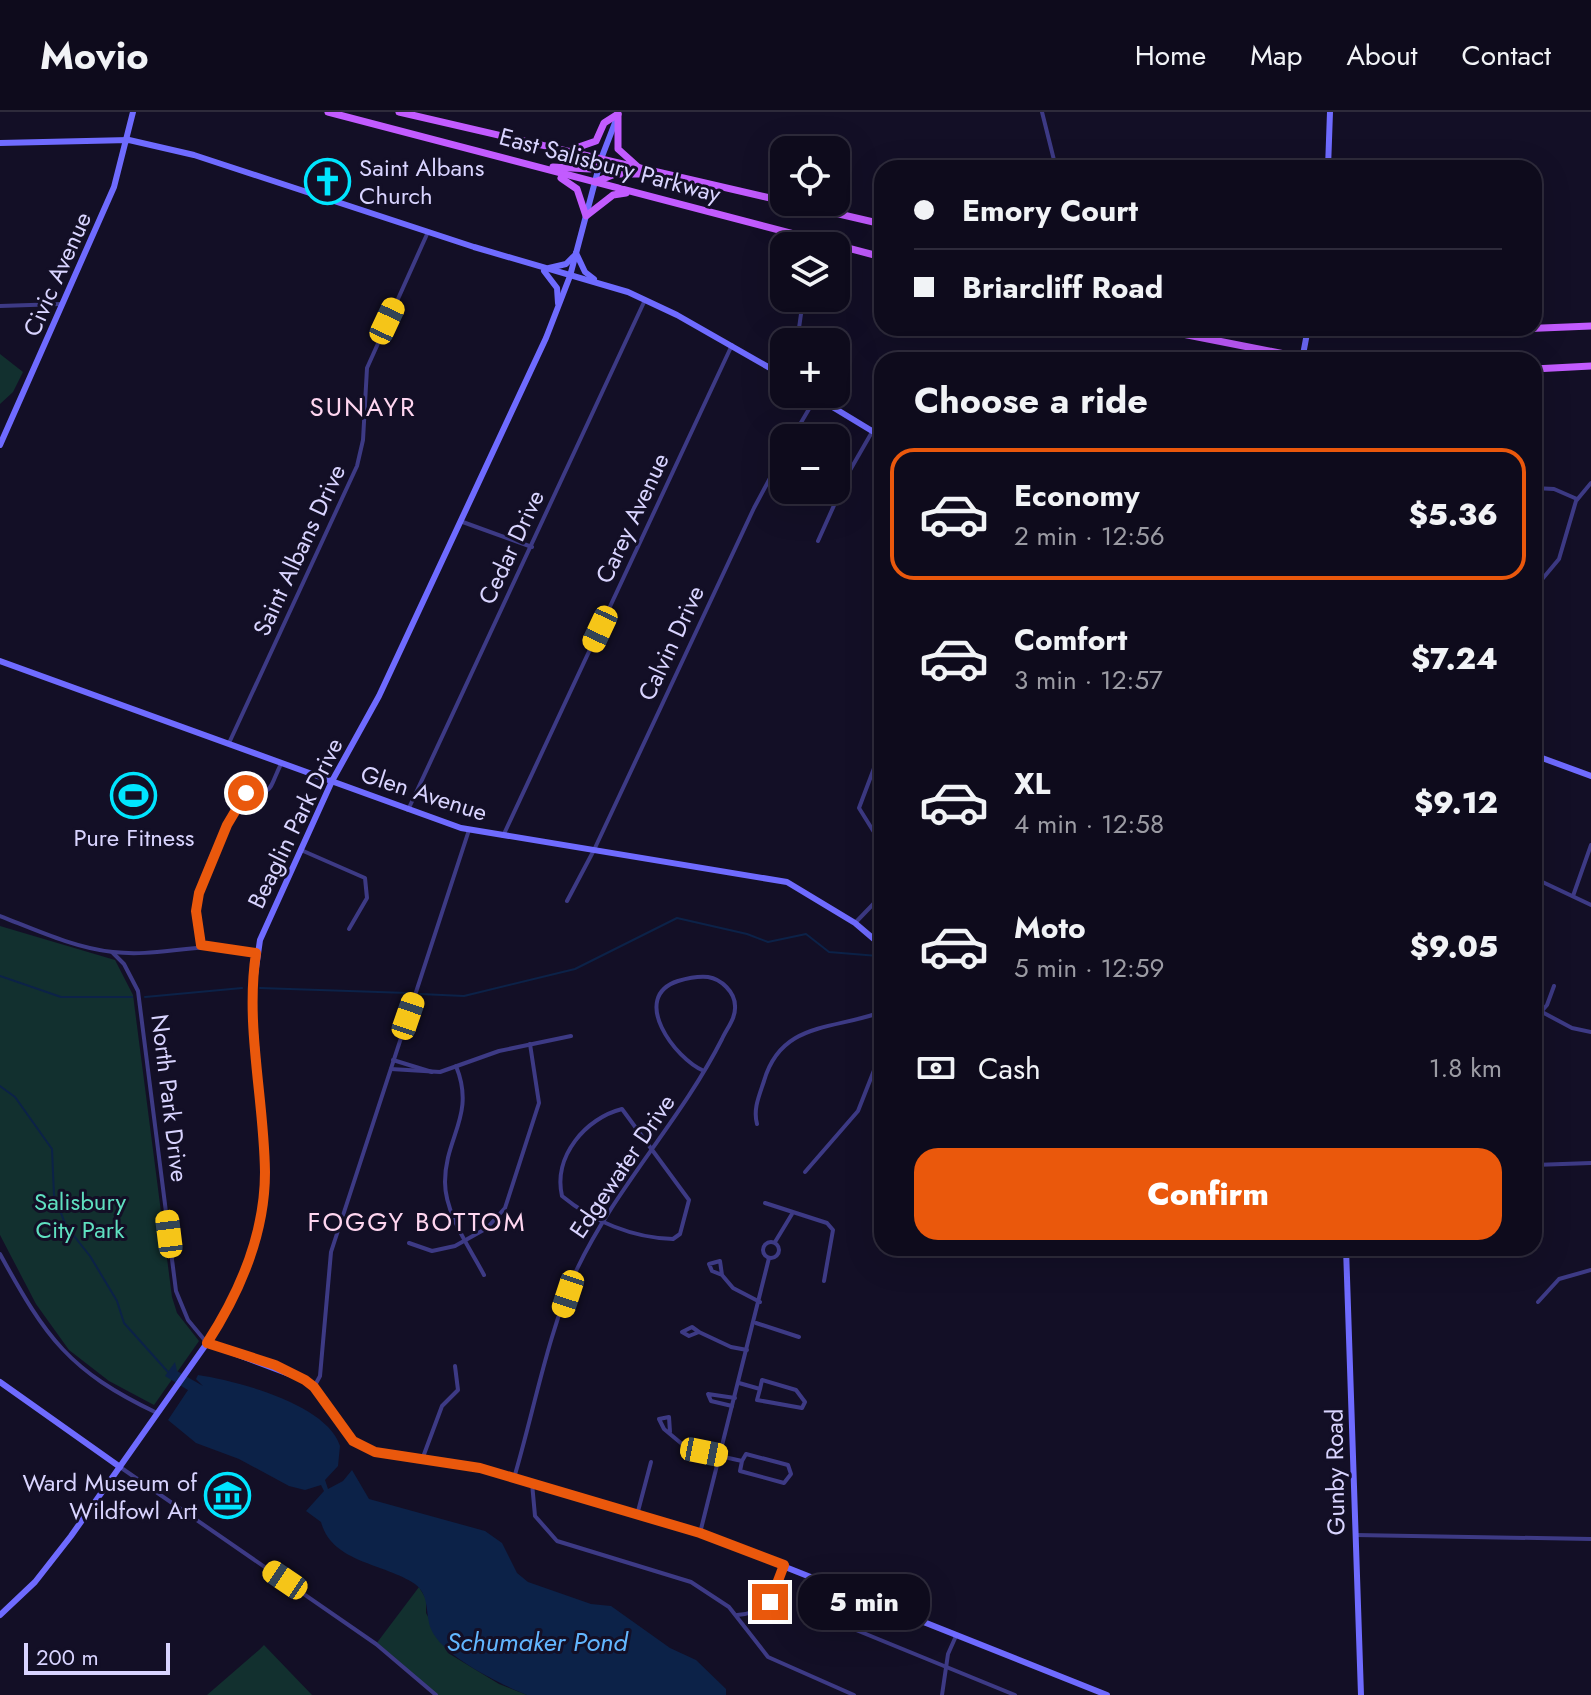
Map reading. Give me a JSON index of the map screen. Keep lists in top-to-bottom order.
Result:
{
  "streets": {
    "main road": ["East Salisbury Parkway"],
    "street": [
      "Civic Avenue",
      "Carey Avenue",
      "Cedar Drive",
      "Saint Albans Drive",
      "Calvin Drive",
      "Glen Avenue",
      "Beaglin Park Drive",
      "North Park Drive",
      "Edgewater Drive",
      "Gunby Road"
    ]
  },
  "crossings": [
    ["East Salisbury Parkway", "Beaglin Park Drive"],
    ["Carey Avenue", "Glen Avenue"],
    ["Cedar Drive", "Glen Avenue"],
    ["Saint Albans Drive", "Glen Avenue"],
    ["Calvin Drive", "Glen Avenue"],
    ["Glen Avenue", "Beaglin Park Drive"],
    ["Beaglin Park Drive", "North Park Drive"]
  ],
  "districts": ["SUNAYR", "FOGGY BOTTOM"],
  "water": ["Schumaker Pond"],
  "parks": ["Salisbury City Park"],
  "places": {
    "church": ["Saint Albans Church"],
    "sports": ["Pure Fitness"],
    "museum": ["Ward Museum of Wildfowl Art"]
  },
  "scale_bar": "200 m",
  "page": {
    "header": "Movio",
    "nav": [
      "Home",
      "Map",
      "About",
      "Contact"
    ],
    "map_buttons": ["+", "−"],
    "banner": ["Emory Court", "Briarcliff Road"],
    "heading": "Choose a ride",
    "list": [
      {
        "name": "Economy",
        "note": "2 min · 12:56",
        "value": "$5.36"
      },
      {
        "name": "Comfort",
        "note": "3 min · 12:57",
        "value": "$7.24"
      },
      {
        "name": "XL",
        "note": "4 min · 12:58",
        "value": "$9.12"
      },
      {
        "name": "Moto",
        "note": "5 min · 12:59",
        "value": "$9.05"
      }
    ],
    "pay": ["Cash", "1.8 km"],
    "buttons": "Confirm",
    "bubble": "5 min",
    "scale": "200 m"
  }
}
